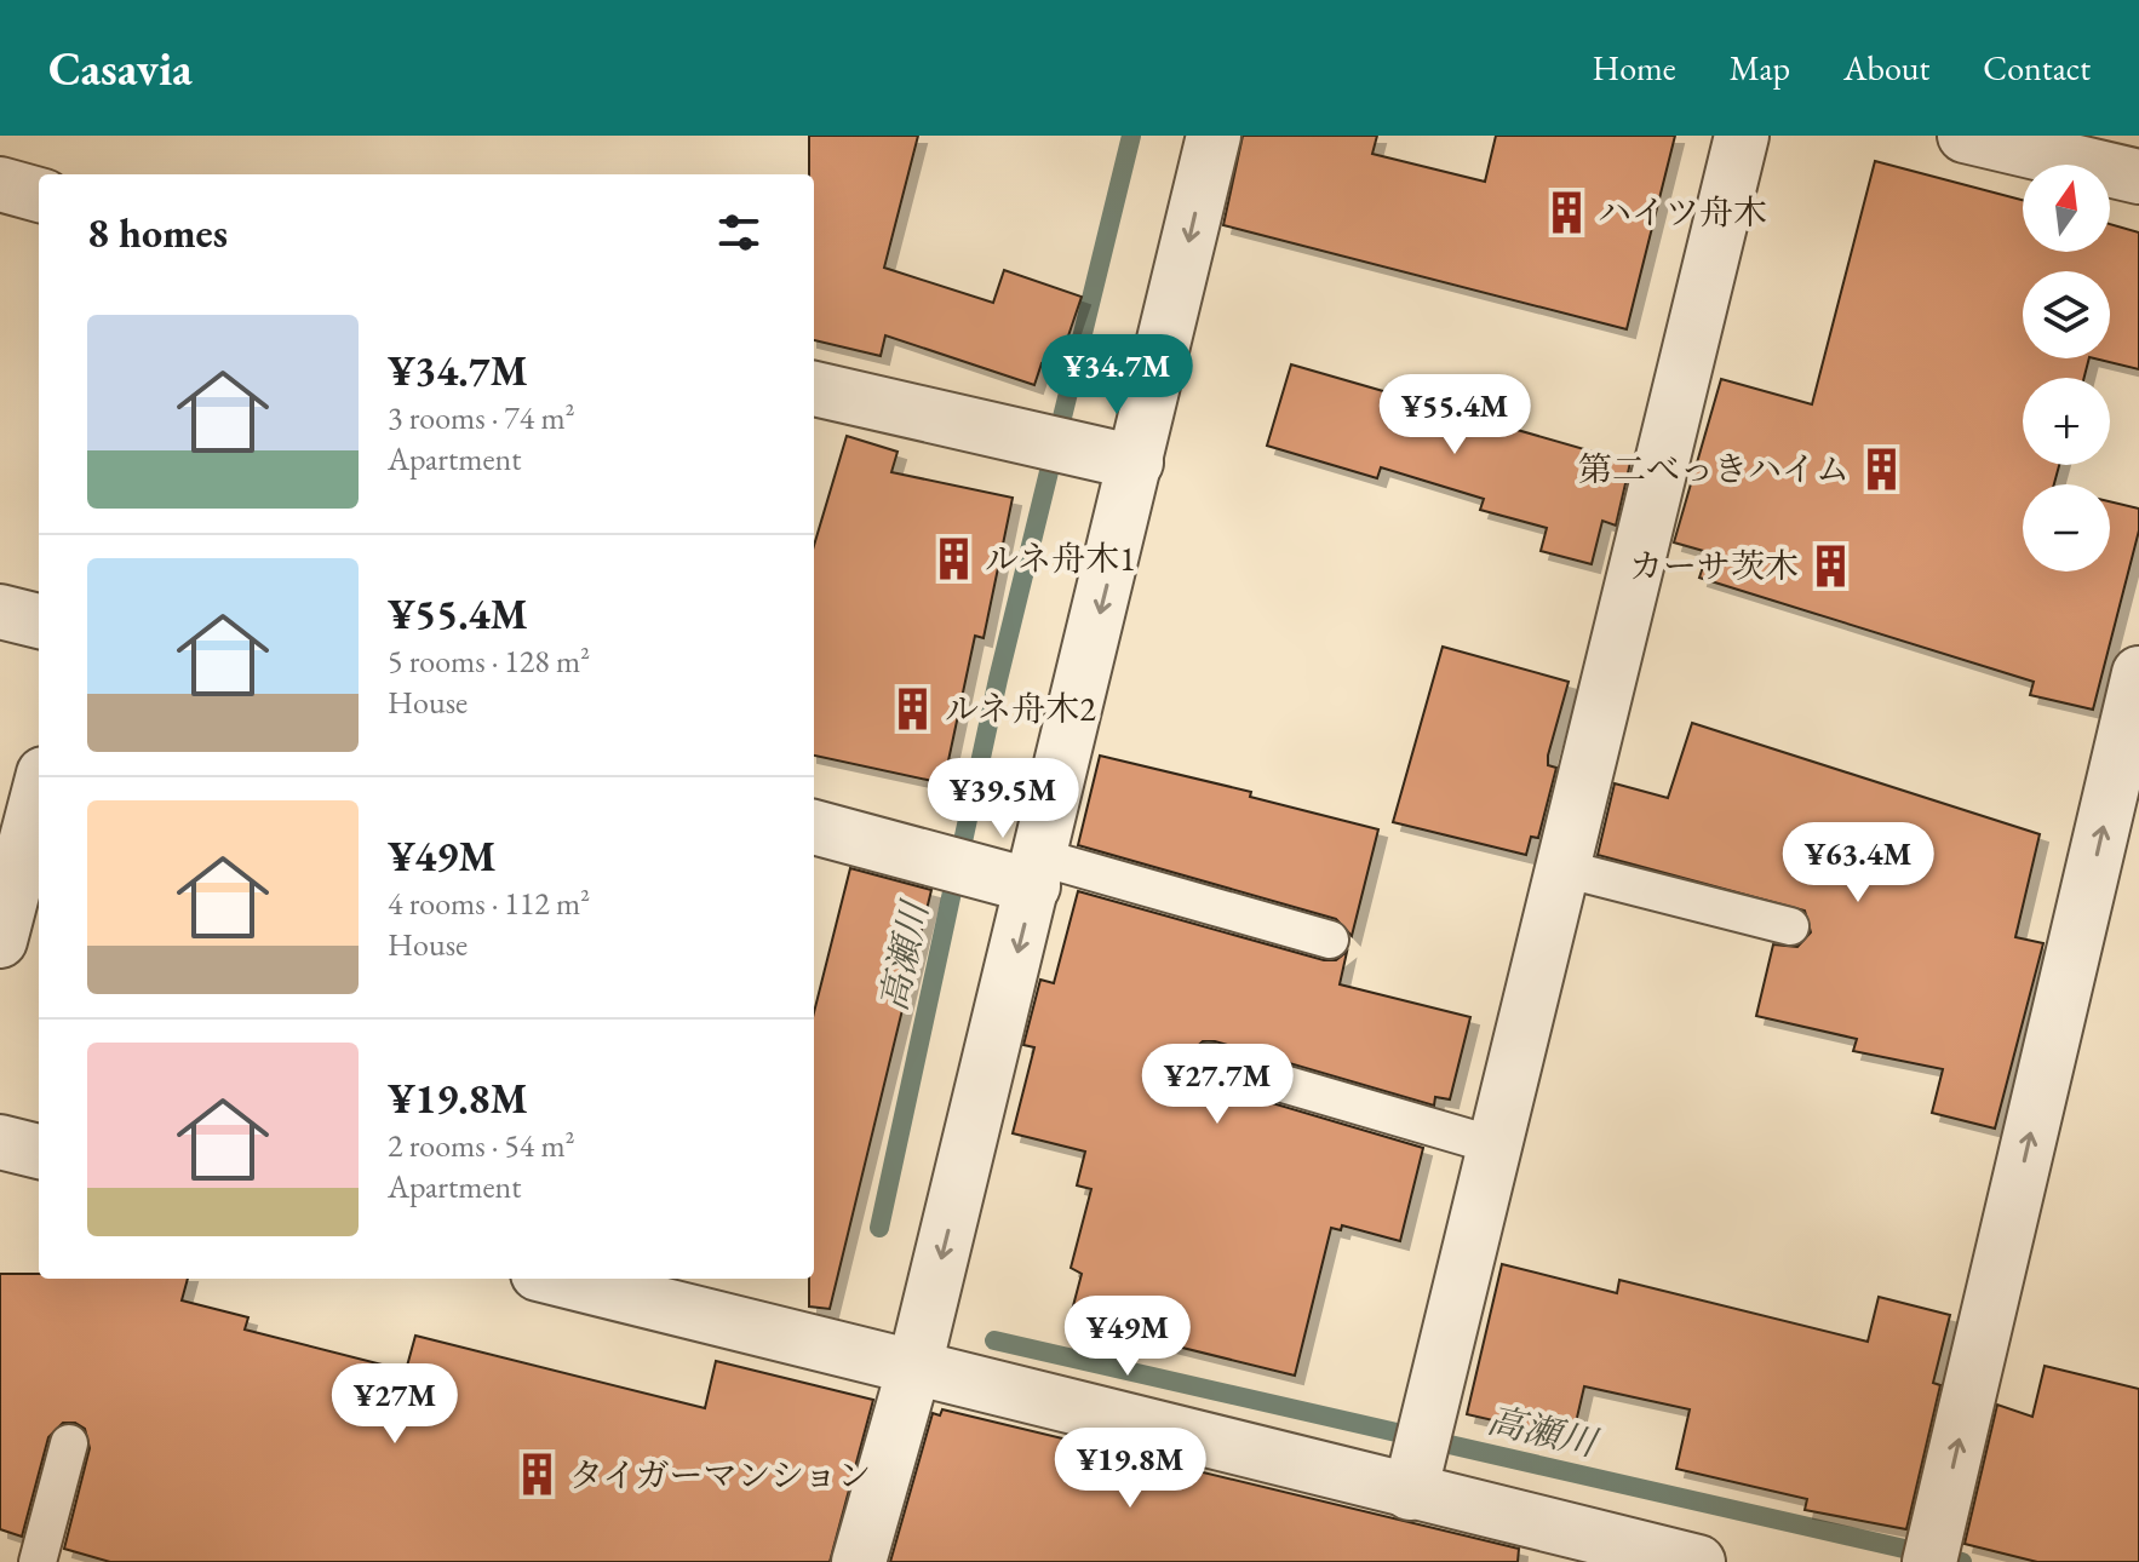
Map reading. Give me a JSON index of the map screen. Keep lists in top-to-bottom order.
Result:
{
  "water": ["高瀬川"],
  "places": {
    "building": [
      "ハイツ舟木",
      "第二べっきハイム",
      "ルネ舟木1",
      "カーサ茨木",
      "ルネ舟木2",
      "タイガーマンション"
    ]
  },
  "north": "top",
  "page": {
    "header": "Casavia",
    "nav": [
      "Home",
      "Map",
      "About",
      "Contact"
    ],
    "map_buttons": ["+", "−"],
    "heading": "8 homes",
    "list": [
      {
        "name": "¥34.7M",
        "note": "3 rooms · 74 m² · Apartment"
      },
      {
        "name": "¥55.4M",
        "note": "5 rooms · 128 m² · House"
      },
      {
        "name": "¥49M",
        "note": "4 rooms · 112 m² · House"
      },
      {
        "name": "¥19.8M",
        "note": "2 rooms · 54 m² · Apartment"
      }
    ],
    "price": [
      "¥34.7M",
      "¥55.4M",
      "¥39.5M",
      "¥63.4M",
      "¥27.7M",
      "¥49M",
      "¥27M",
      "¥19.8M"
    ]
  }
}
